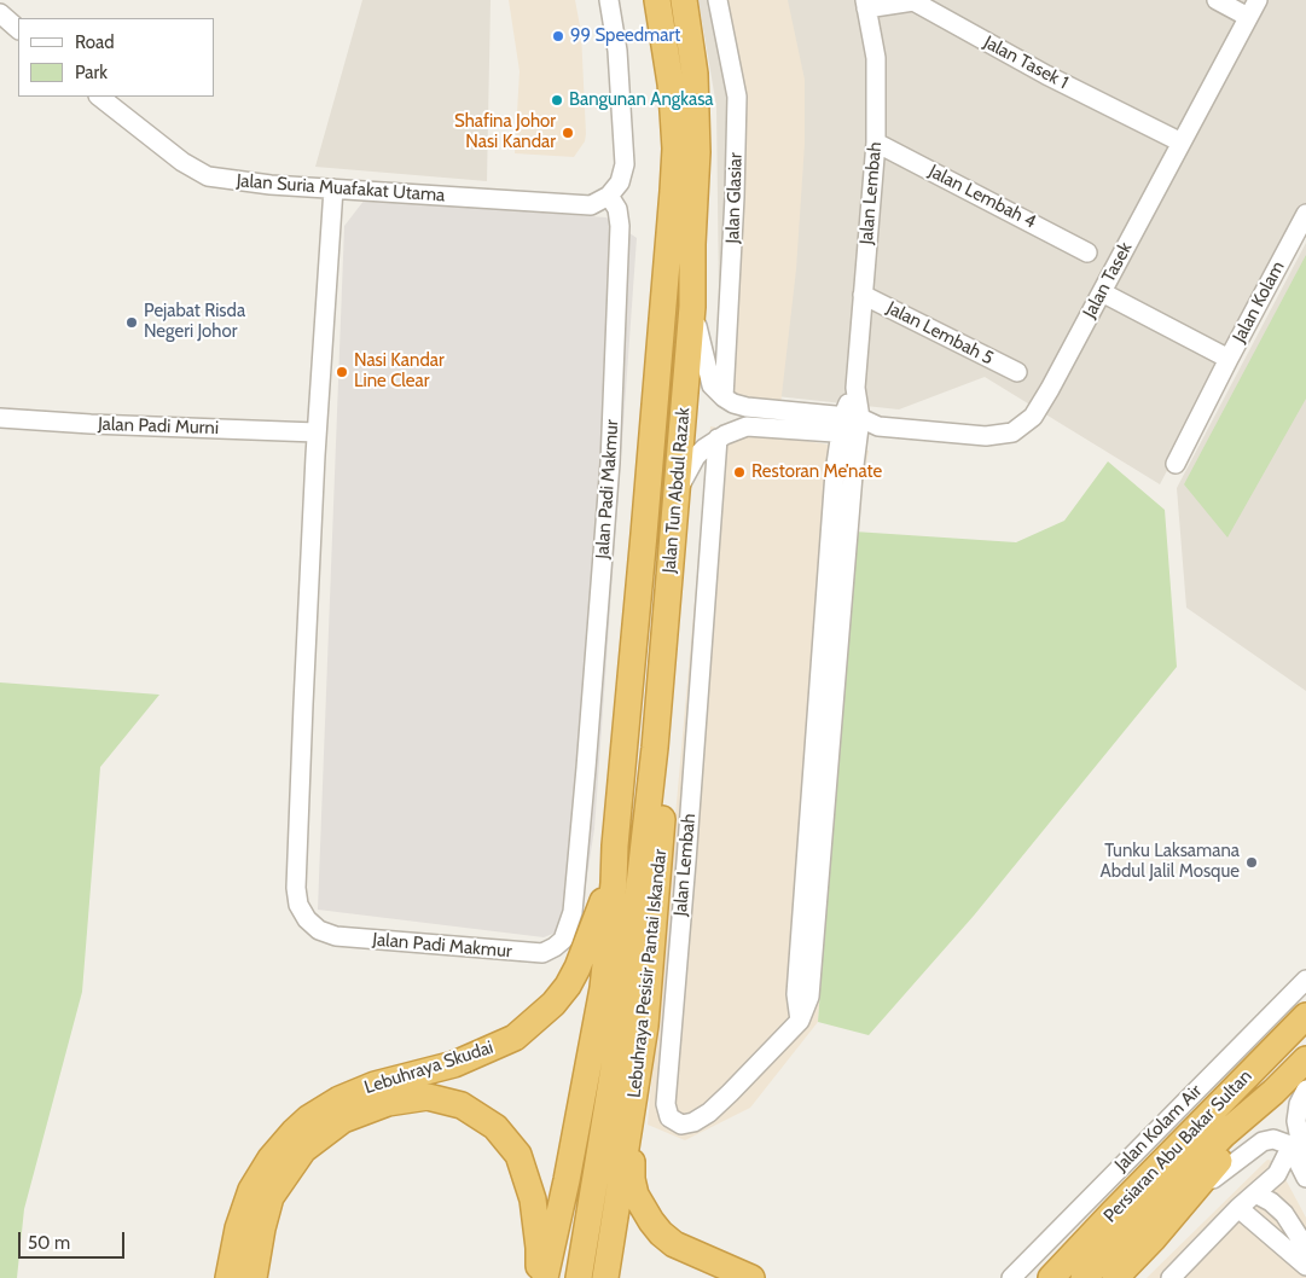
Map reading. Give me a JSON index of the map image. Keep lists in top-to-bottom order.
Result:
{
  "streets": {
    "highway": [
      "Jalan Tun Abdul Razak",
      "Lebuhraya Pesisir Pantai Iskandar",
      "Lebuhraya Skudai",
      "Persiaran Abu Bakar Sultan"
    ],
    "street": [
      "Jalan Tasek 1",
      "Jalan Suria Muafakat Utama",
      "Jalan Lembah",
      "Jalan Lembah 4",
      "Jalan Glasiar",
      "Jalan Tasek",
      "Jalan Kolam",
      "Jalan Lembah 5",
      "Jalan Padi Murni",
      "Jalan Padi Makmur",
      "Jalan Kolam Air"
    ]
  },
  "crossings": [
    ["Jalan Tasek 1", "Jalan Lembah"],
    ["Jalan Tasek 1", "Jalan Tasek"],
    ["Jalan Suria Muafakat Utama", "Jalan Padi Makmur"],
    ["Jalan Lembah", "Jalan Lembah 4"],
    ["Jalan Lembah", "Jalan Tasek"],
    ["Jalan Lembah", "Jalan Lembah 5"],
    ["Jalan Glasiar", "Jalan Tasek"],
    ["Jalan Tasek", "Jalan Kolam"],
    ["Jalan Tasek", "Jalan Tun Abdul Razak"],
    ["Jalan Padi Murni", "Jalan Padi Makmur"],
    ["Jalan Tun Abdul Razak", "Lebuhraya Pesisir Pantai Iskandar"],
    ["Jalan Tun Abdul Razak", "Lebuhraya Skudai"]
  ],
  "places": [
    "99 Speedmart",
    "Bangunan Angkasa",
    "Shafina Johor Nasi Kandar",
    "Pejabat Risda Negeri Johor",
    "Nasi Kandar Line Clear",
    "Restoran Me’nate",
    "Tunku Laksamana Abdul Jalil Mosque"
  ],
  "legend": ["Road", "Park"],
  "scale_bar": "50 m"
}
